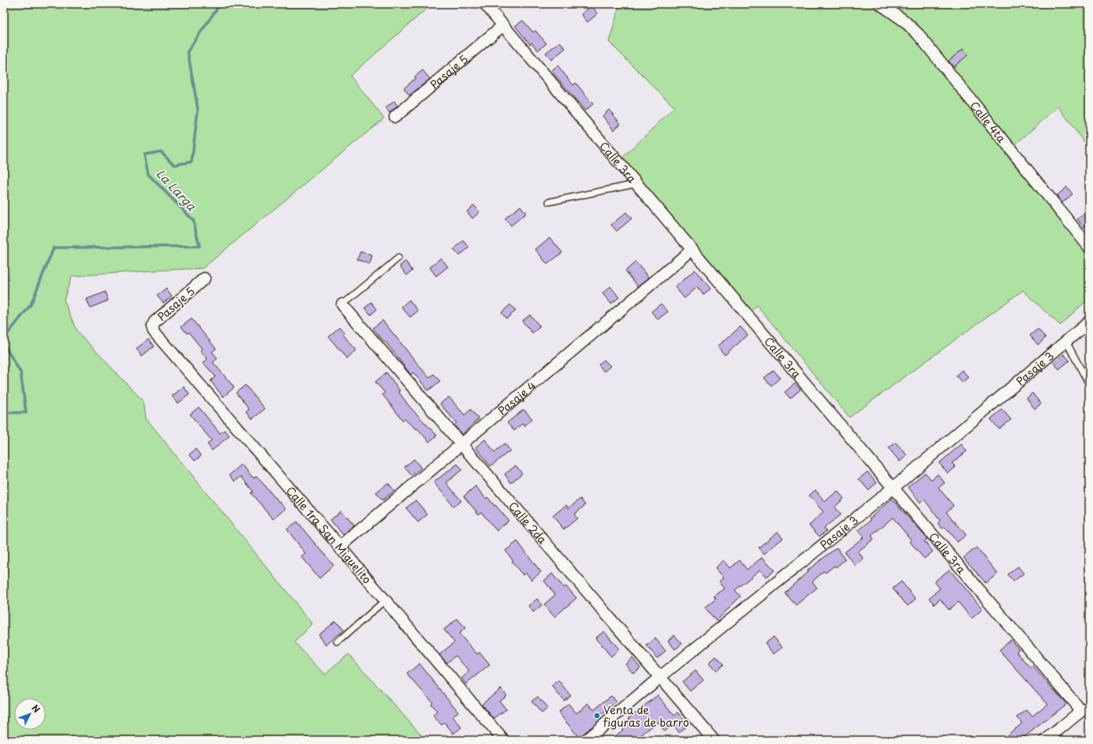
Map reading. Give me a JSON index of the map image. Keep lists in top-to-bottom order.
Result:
{
  "streets": {
    "street": [
      "Pasaje 5",
      "Calle 4ta",
      "Calle 3ra",
      "Pasaje 3",
      "Pasaje 4",
      "Calle 2da",
      "Calle 1ra San Miguelito"
    ]
  },
  "crossings": [
    ["Pasaje 5", "Calle 3ra"],
    ["Pasaje 5", "Calle 1ra San Miguelito"],
    ["Calle 3ra", "Pasaje 3"],
    ["Calle 3ra", "Pasaje 4"],
    ["Pasaje 3", "Calle 2da"],
    ["Pasaje 4", "Calle 2da"],
    ["Pasaje 4", "Calle 1ra San Miguelito"]
  ],
  "water": ["La Larga"],
  "places": ["Venta de figuras de barro"],
  "north": "top right"
}
